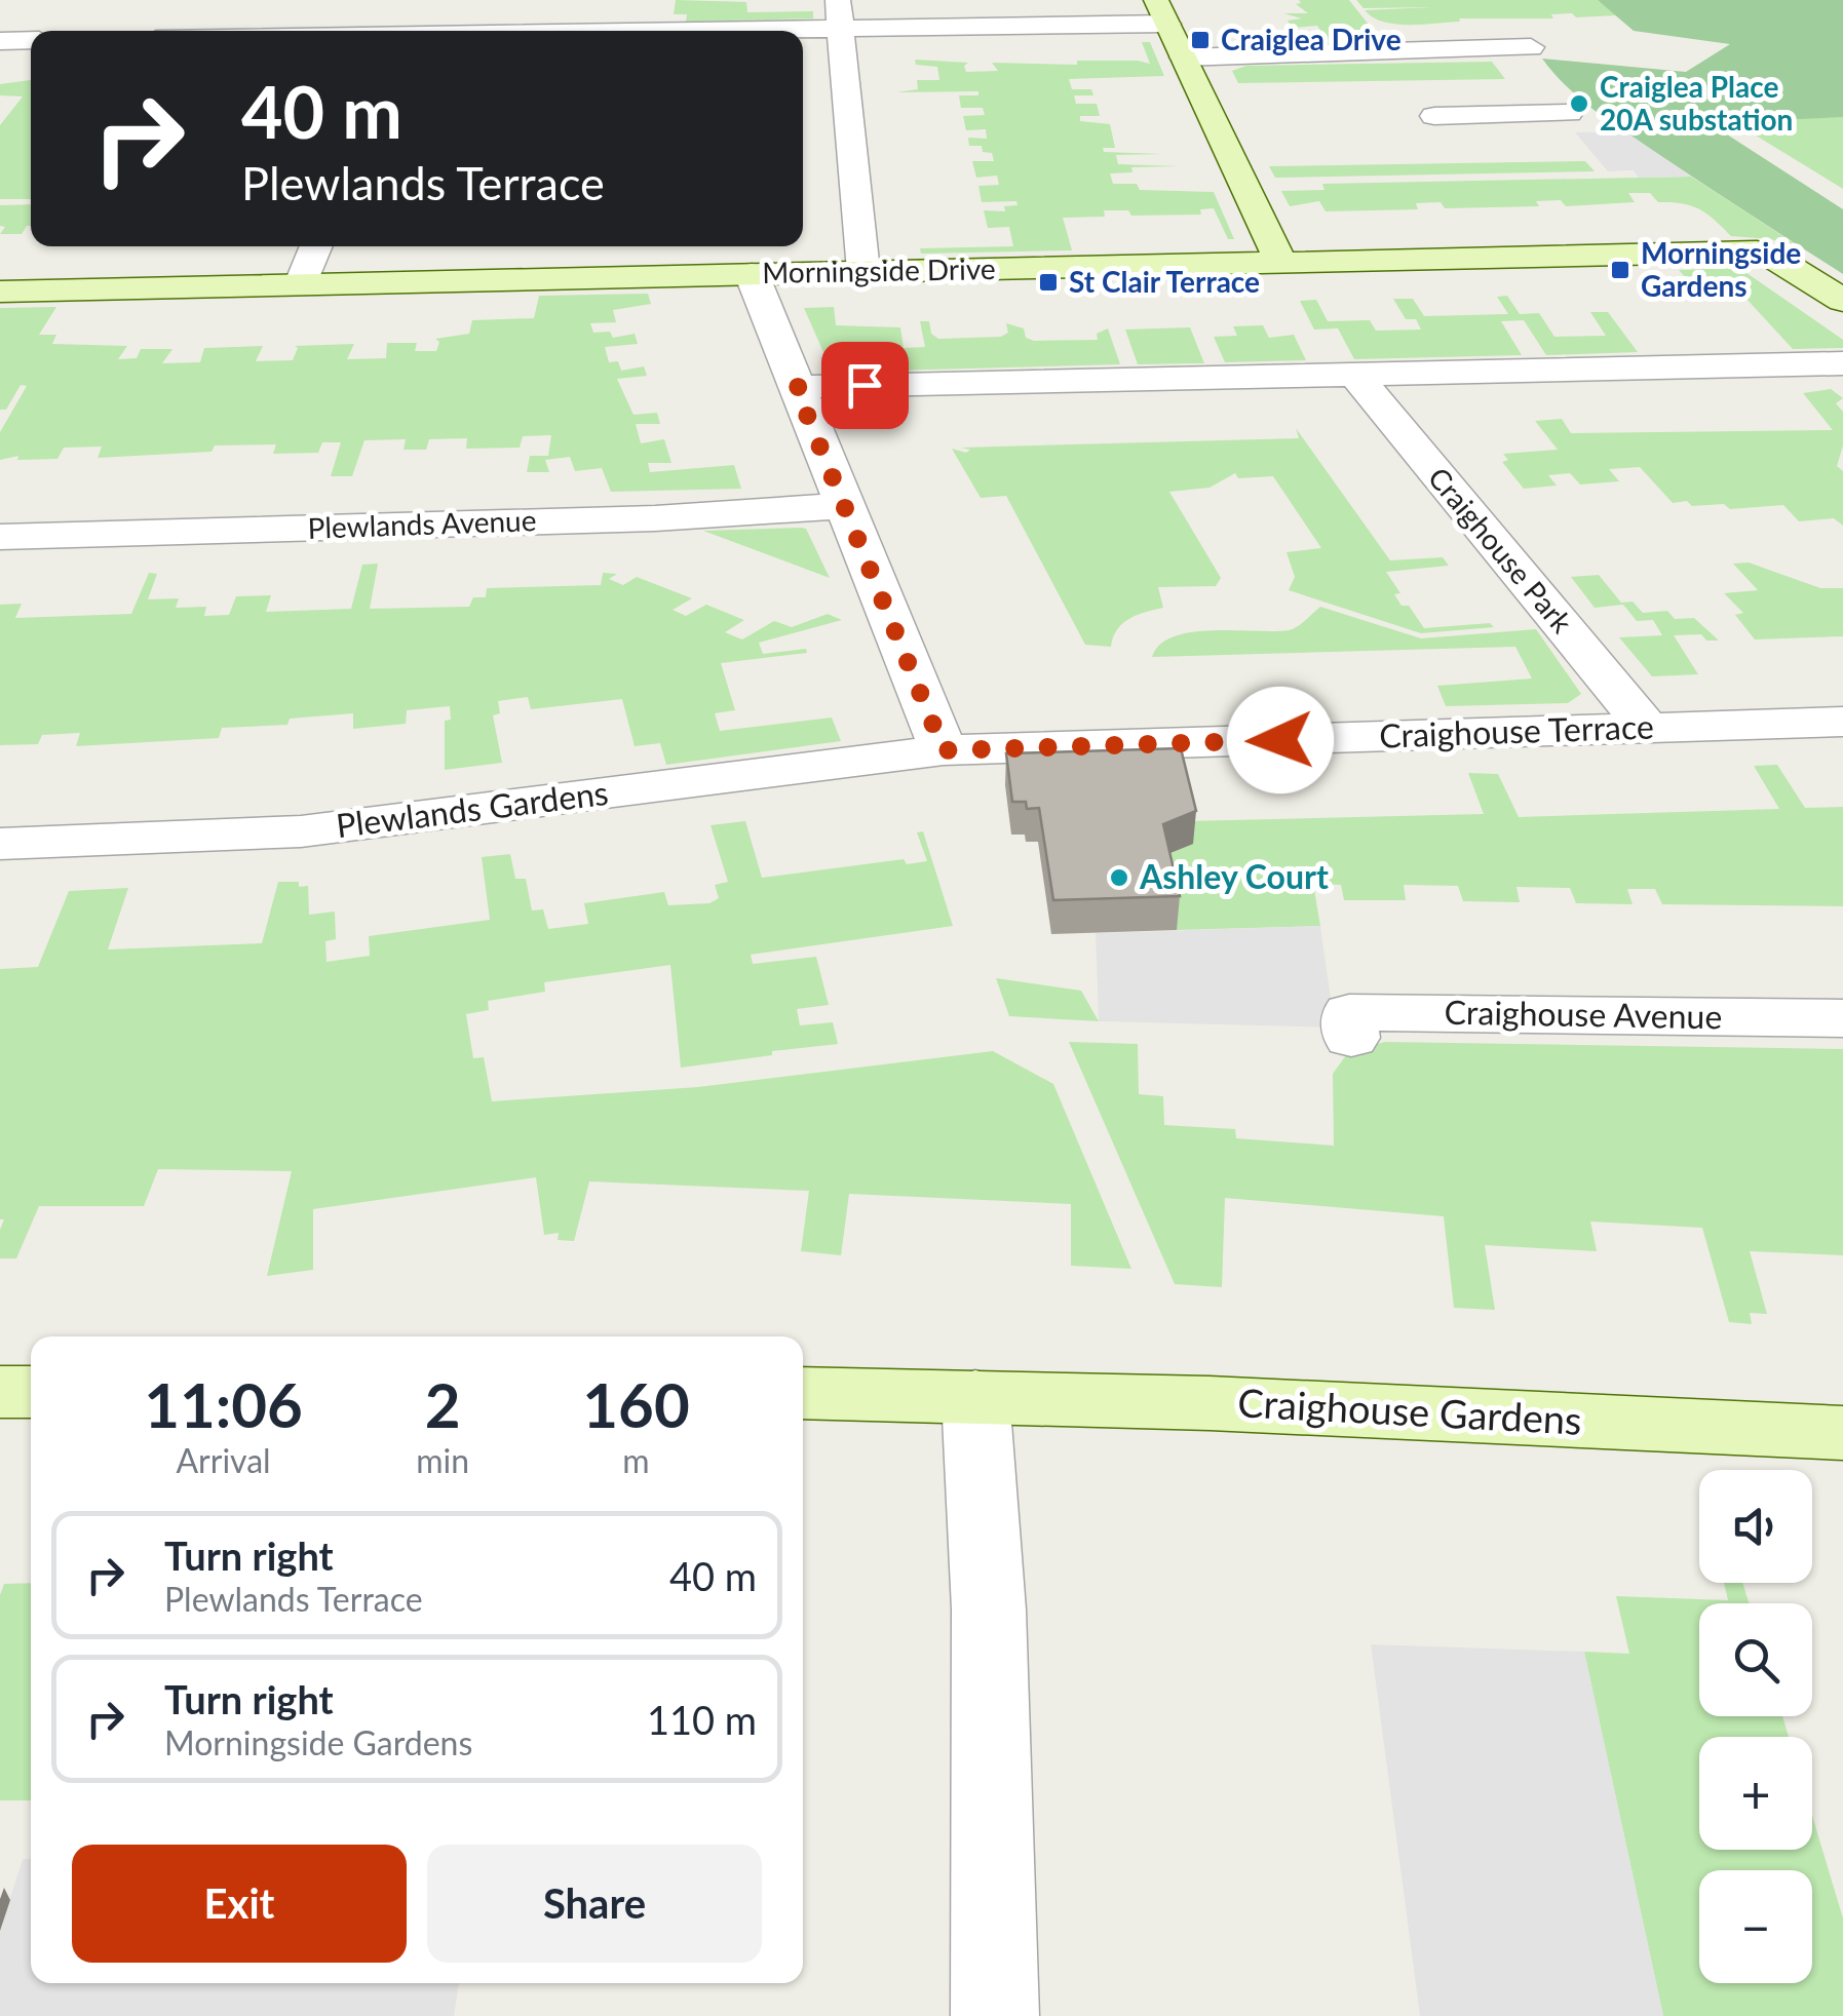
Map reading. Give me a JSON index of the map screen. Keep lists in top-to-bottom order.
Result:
{
  "streets": {
    "street": [
      "Morningside Drive",
      "Plewlands Avenue",
      "Craighouse Park",
      "Craighouse Terrace",
      "Plewlands Gardens",
      "Craighouse Avenue",
      "Craighouse Gardens"
    ]
  },
  "crossings": [
    ["Craighouse Park", "Craighouse Terrace"],
    ["Craighouse Terrace", "Plewlands Gardens"]
  ],
  "places": {
    "transit": ["Craiglea Drive", "Morningside Gardens", "St Clair Terrace"],
    "other": ["Craiglea Place 20A substation", "Ashley Court"]
  },
  "page": {
    "turn": ["40 m", "Plewlands Terrace"],
    "eta": [
      "11:06",
      "Arrival",
      "2",
      "min",
      "160",
      "m"
    ],
    "map_buttons": ["+", "−"],
    "list": [
      {
        "name": "Turn right",
        "note": "Plewlands Terrace",
        "value": "40 m"
      },
      {
        "name": "Turn right",
        "note": "Morningside Gardens",
        "value": "110 m"
      }
    ],
    "buttons": ["Exit", "Share"]
  }
}
